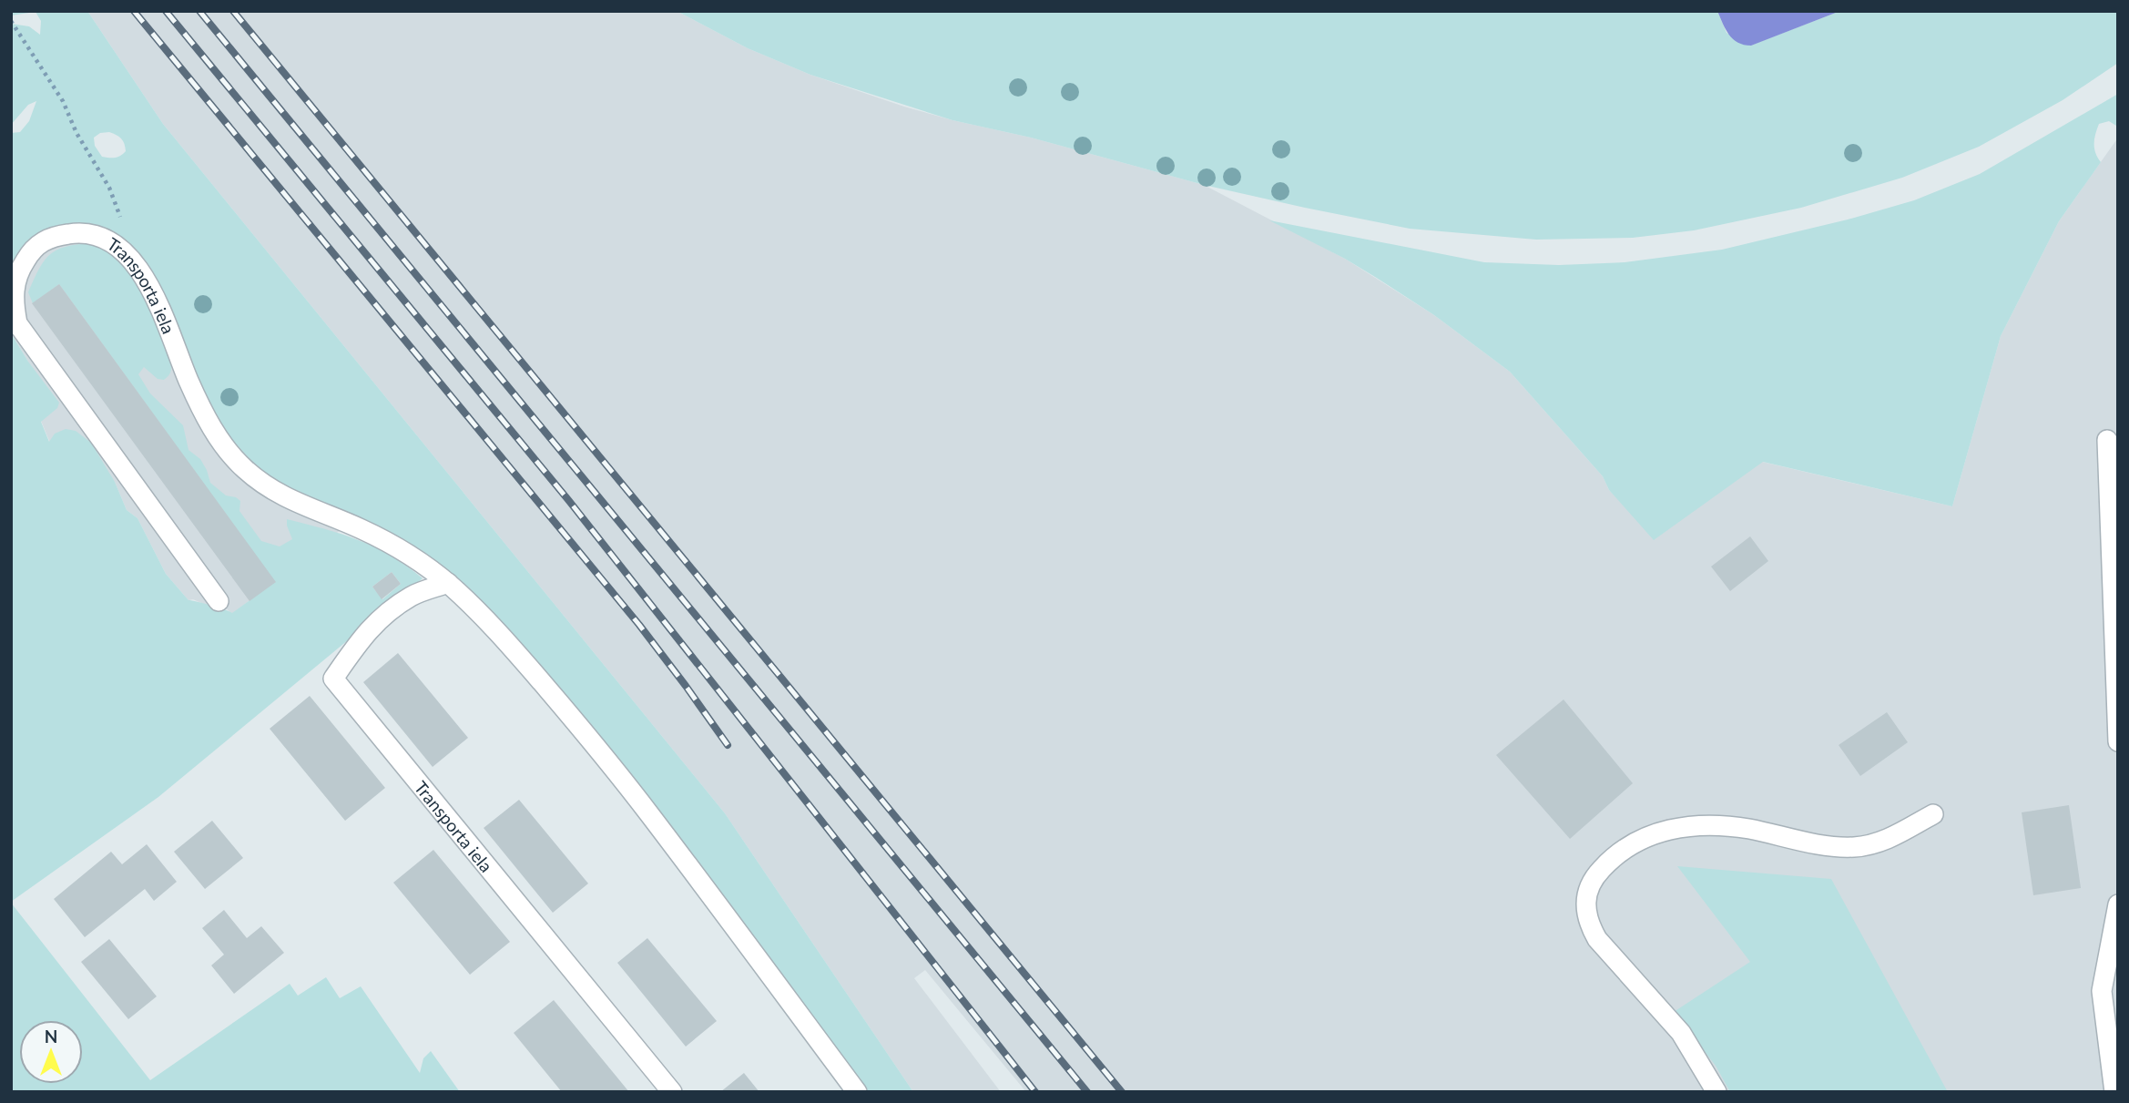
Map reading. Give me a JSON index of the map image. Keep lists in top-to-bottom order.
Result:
{
  "streets": {
    "street": ["Transporta iela"]
  },
  "north": "top"
}
